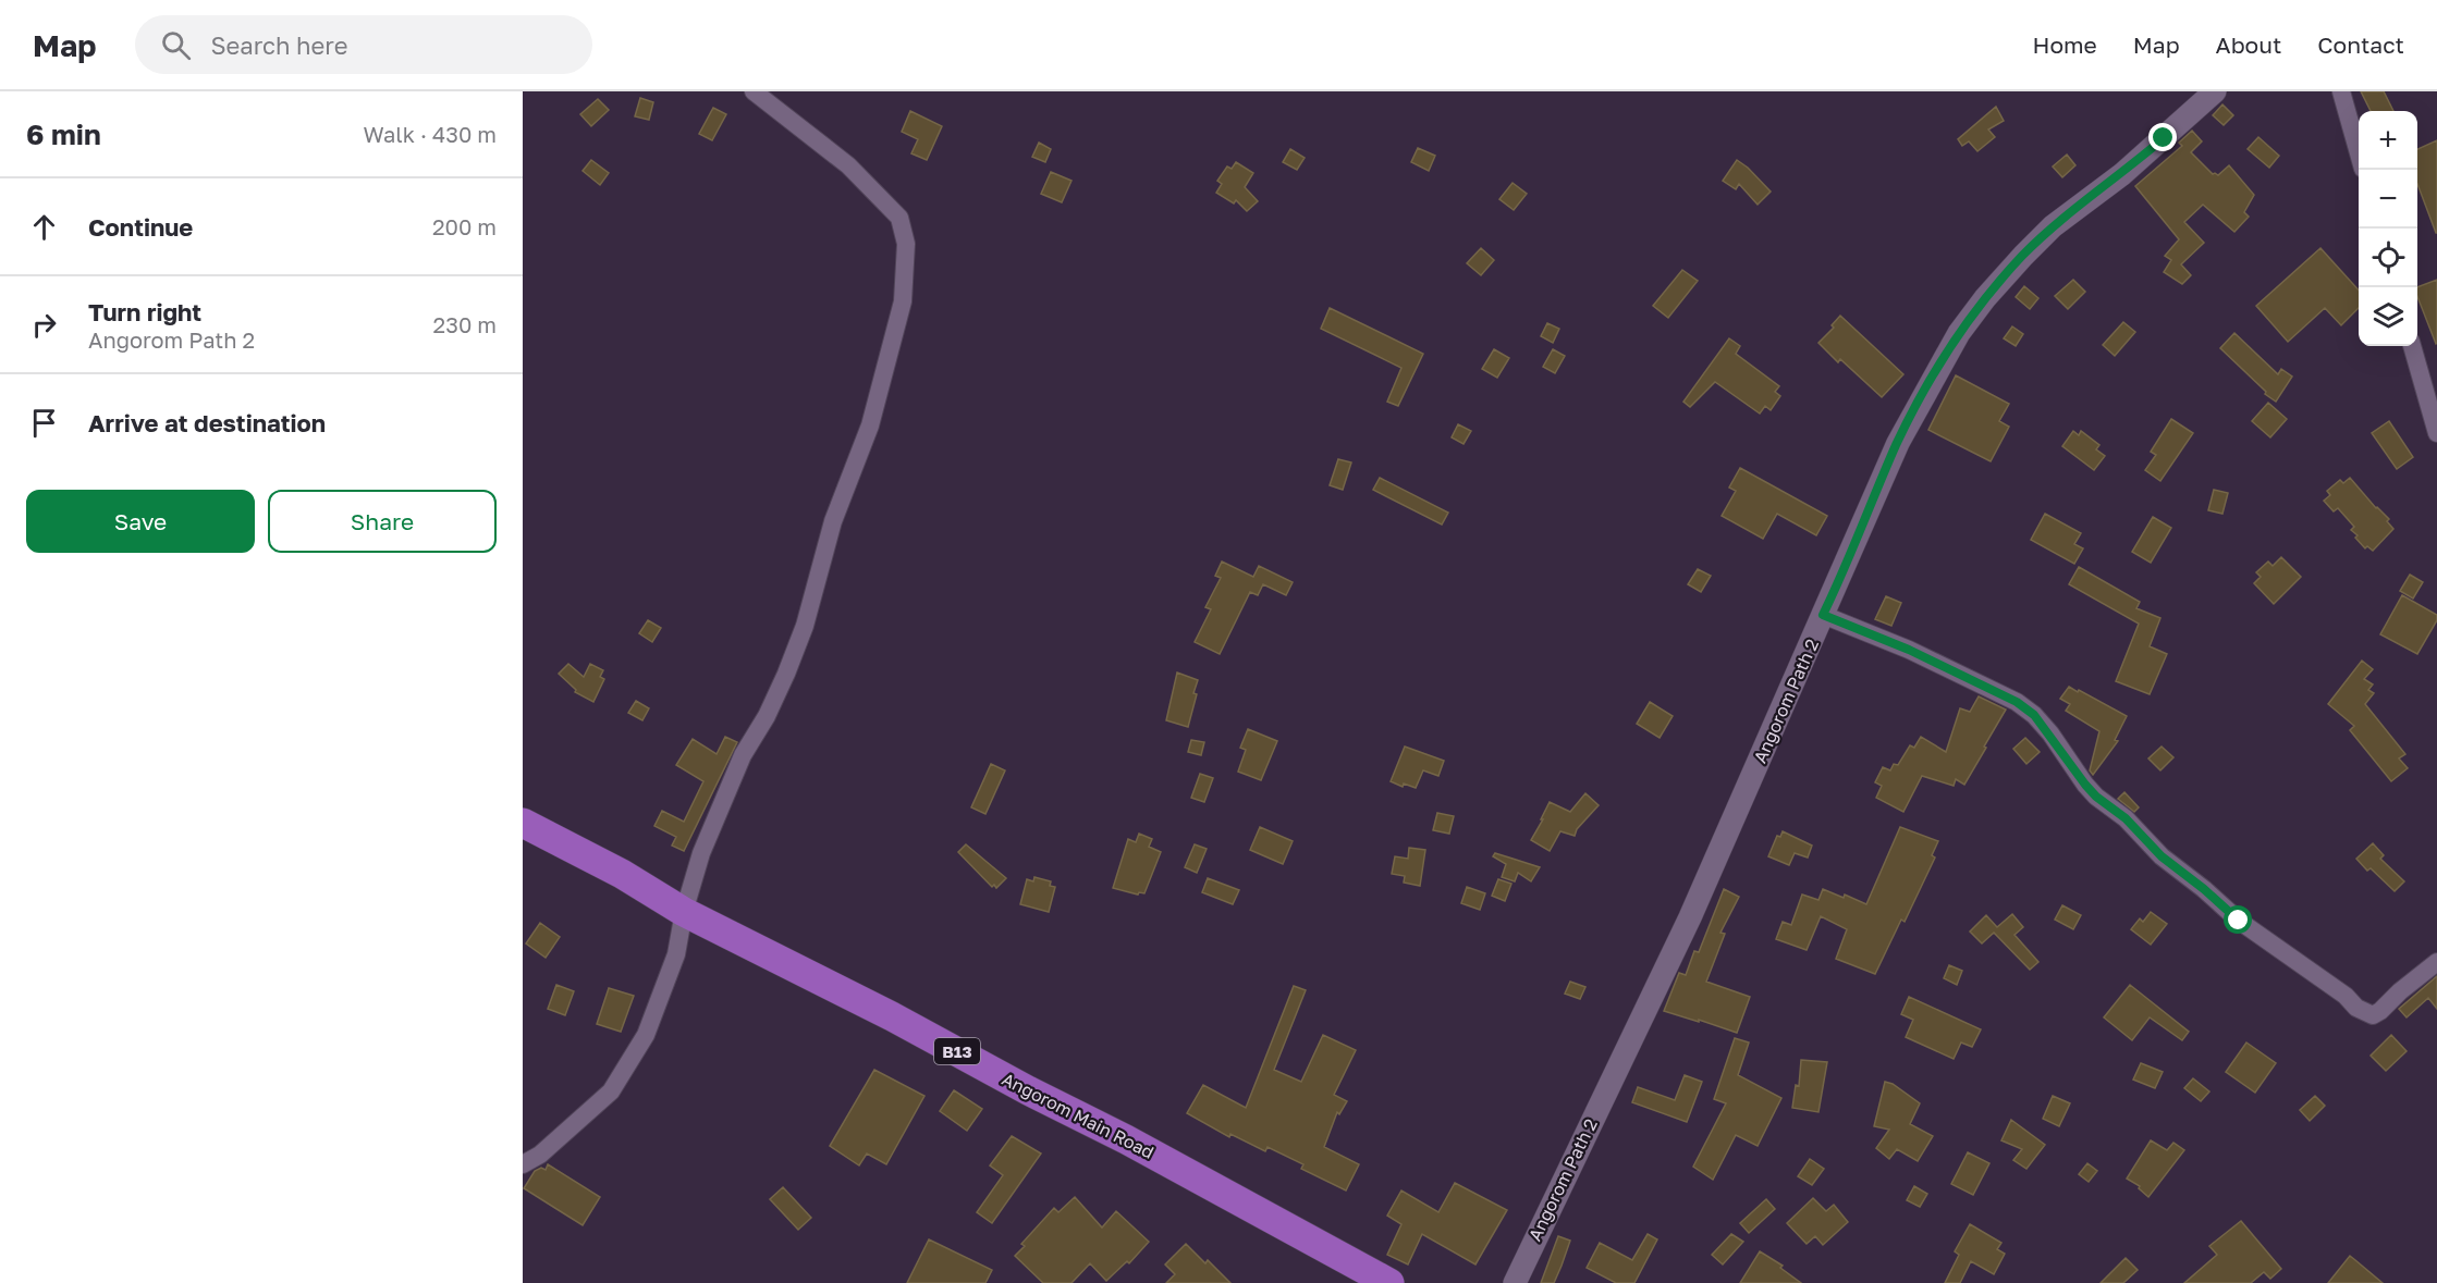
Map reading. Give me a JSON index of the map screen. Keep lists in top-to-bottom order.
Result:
{
  "streets": {
    "highway": ["B13", "Angorom Main Road"],
    "street": ["Angorom Path 2"]
  },
  "page": {
    "header": "Map",
    "search": "Search here",
    "nav": [
      "Home",
      "Map",
      "About",
      "Contact"
    ],
    "heading": ["6 min", "Walk · 430 m"],
    "map_buttons": ["+", "−"],
    "list": [
      ["Continue", "200 m"],
      ["Turn right", "Angorom Path 2", "230 m"],
      "Arrive at destination"
    ],
    "buttons": ["Save", "Share"]
  }
}
